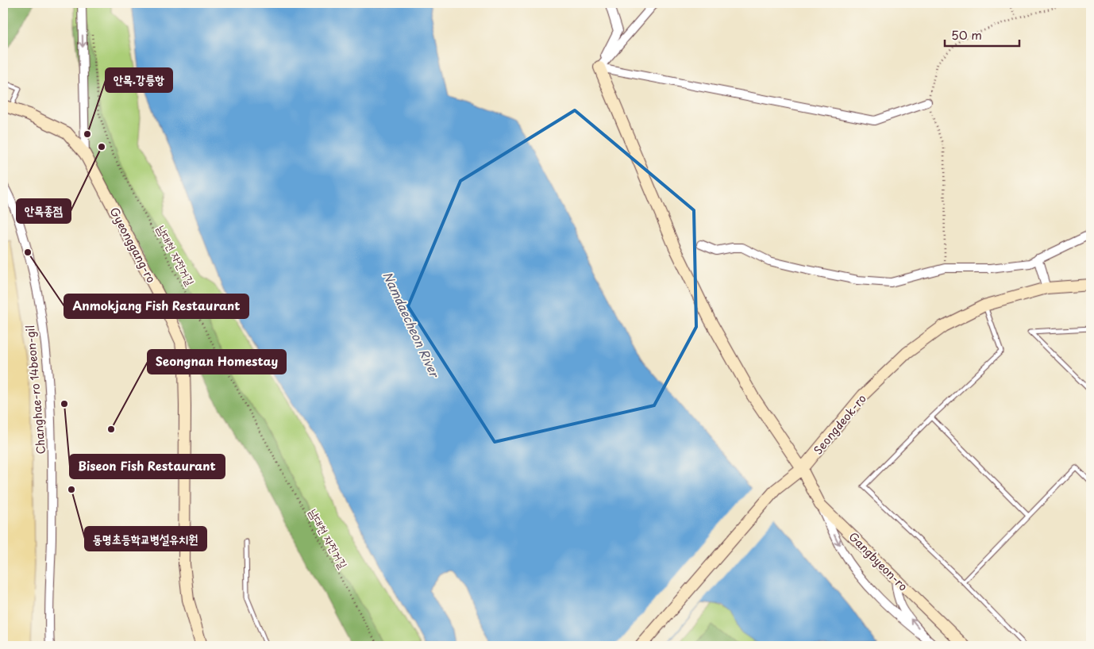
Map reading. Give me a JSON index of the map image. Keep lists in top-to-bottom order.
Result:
{
  "streets": {
    "street": [
      "Gyeonggang-ro",
      "Changhae-ro 14beon-gil",
      "Seongdeok-ro",
      "Gangbyeon-ro"
    ],
    "path": ["남대천 자전거길"]
  },
  "crossings": [
    ["Seongdeok-ro", "Gangbyeon-ro"]
  ],
  "water": ["Namdaecheon River"],
  "places": [
    "안목.강릉항",
    "안목종점",
    "Anmokjang Fish Restaurant",
    "Biseon Fish Restaurant",
    "Seongnan Homestay",
    "동명초등학교병설유치원"
  ],
  "scale_bar": "50 m"
}
